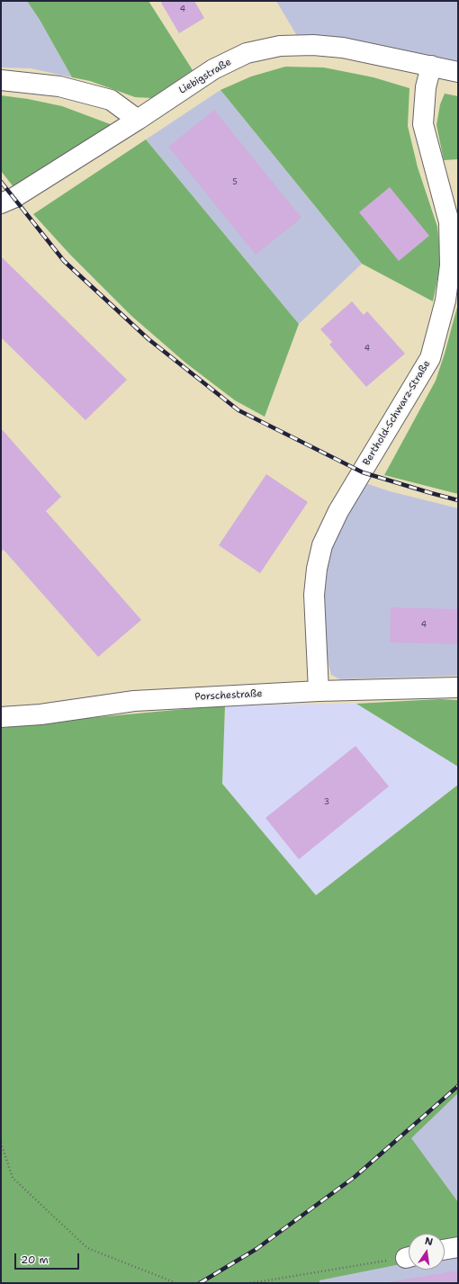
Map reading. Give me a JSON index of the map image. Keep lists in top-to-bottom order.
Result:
{
  "streets": {
    "street": ["Liebigstraße", "Berthold-Schwarz-Straße", "Porschestraße"]
  },
  "crossings": [
    ["Liebigstraße", "Berthold-Schwarz-Straße"],
    ["Berthold-Schwarz-Straße", "Porschestraße"]
  ],
  "house_numbers": [
    "4",
    "5",
    "4",
    "4",
    "3"
  ],
  "scale_bar": "20 m",
  "north": "top"
}
